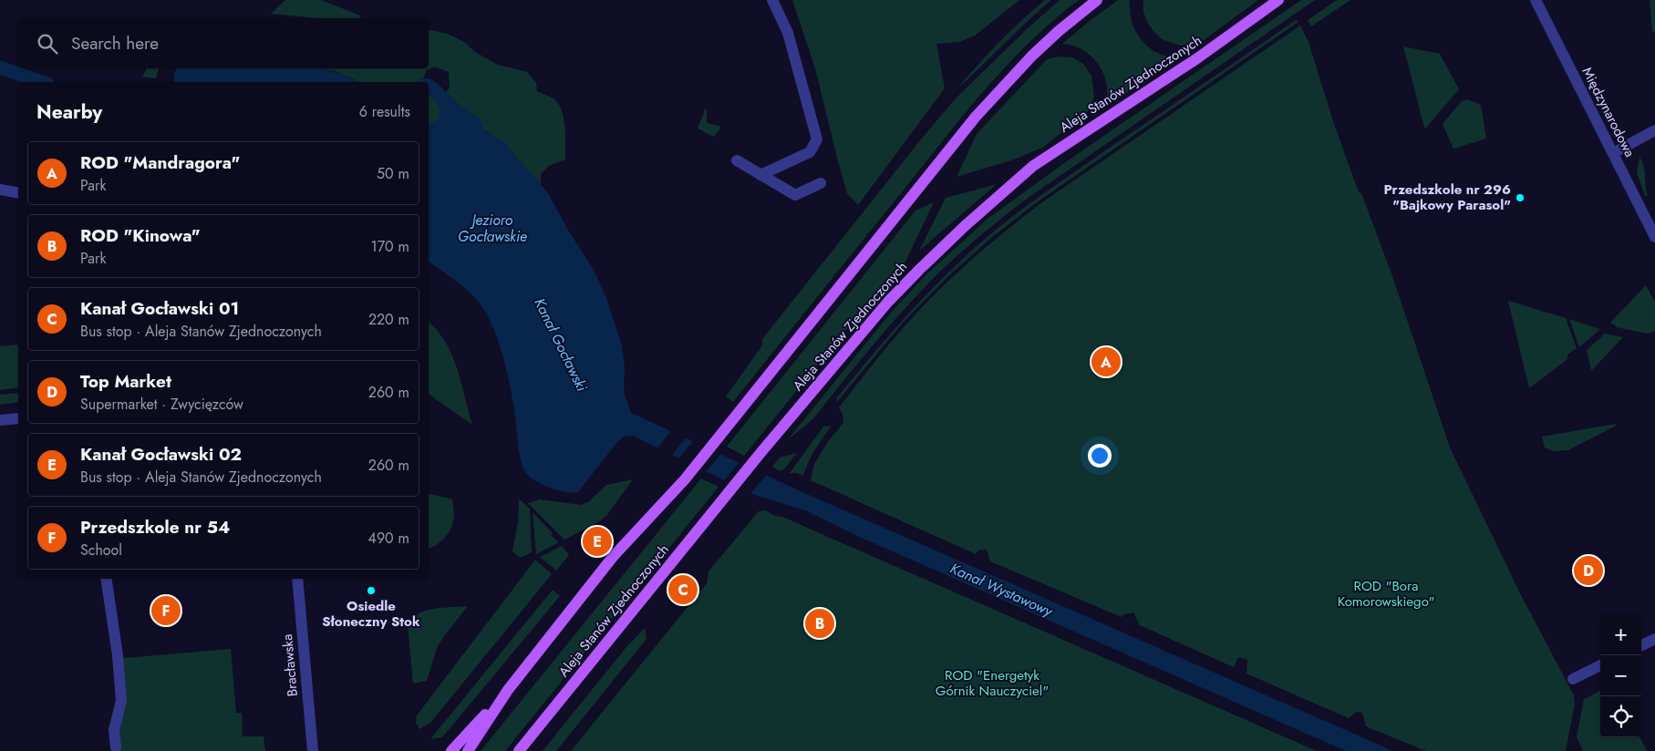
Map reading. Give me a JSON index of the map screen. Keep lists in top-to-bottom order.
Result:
{
  "streets": {
    "main road": ["Aleja Stanów Zjednoczonych"],
    "street": ["Międzynarodowa", "Bracławska"]
  },
  "water": ["Jezioro Gocławskie", "Kanał Gocławski", "Kanał Wystawowy"],
  "parks": ["ROD \"Bora Komorowskiego\"", "ROD \"Energetyk Górnik Nauczyciel\""],
  "places": ["Przedszkole nr 296 \"Bajkowy Parasol\"", "Osiedle Słoneczny Stok"],
  "page": {
    "search": "Search here",
    "heading": ["Nearby", "6 results"],
    "list": [
      {
        "mark": "A",
        "name": "ROD \"Mandragora\"",
        "note": "Park",
        "value": "50 m"
      },
      {
        "mark": "B",
        "name": "ROD \"Kinowa\"",
        "note": "Park",
        "value": "170 m"
      },
      {
        "mark": "C",
        "name": "Kanał Gocławski 01",
        "note": "Bus stop · Aleja Stanów Zjednoczonych",
        "value": "220 m"
      },
      {
        "mark": "D",
        "name": "Top Market",
        "note": "Supermarket · Zwycięzców",
        "value": "260 m"
      },
      {
        "mark": "E",
        "name": "Kanał Gocławski 02",
        "note": "Bus stop · Aleja Stanów Zjednoczonych",
        "value": "260 m"
      },
      {
        "mark": "F",
        "name": "Przedszkole nr 54",
        "note": "School",
        "value": "490 m"
      }
    ],
    "pins": [
      "A",
      "E",
      "D",
      "C",
      "F",
      "B"
    ],
    "map_buttons": ["+", "−"]
  }
}
